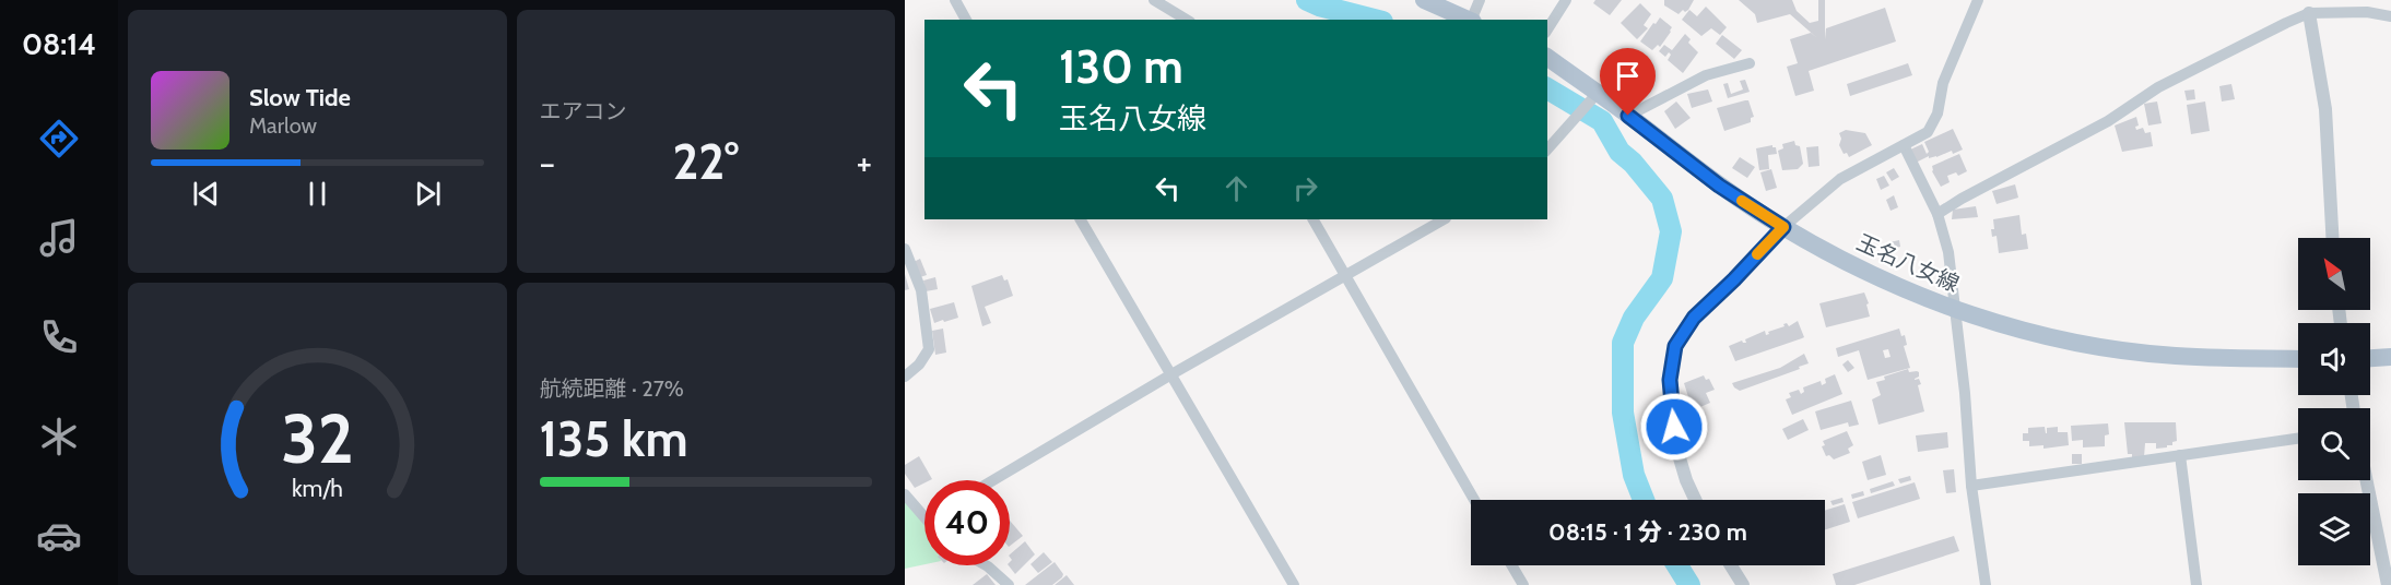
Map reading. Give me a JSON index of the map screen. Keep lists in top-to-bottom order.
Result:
{
  "streets": {
    "main road": ["玉名八女線"]
  },
  "north": "top left",
  "page": {
    "tabs": "08:14",
    "tile": [
      "エアコン",
      ["航続距離 · 27%", "135 km"]
    ],
    "turn": ["130 m", "玉名八女線"],
    "song": ["Slow Tide", "Marlow"],
    "heat": ["−", "22°", "+"],
    "limit": "40",
    "trip": "08:15 · 1 分 · 230 m",
    "gauge": ["32", "km/h"]
  }
}
